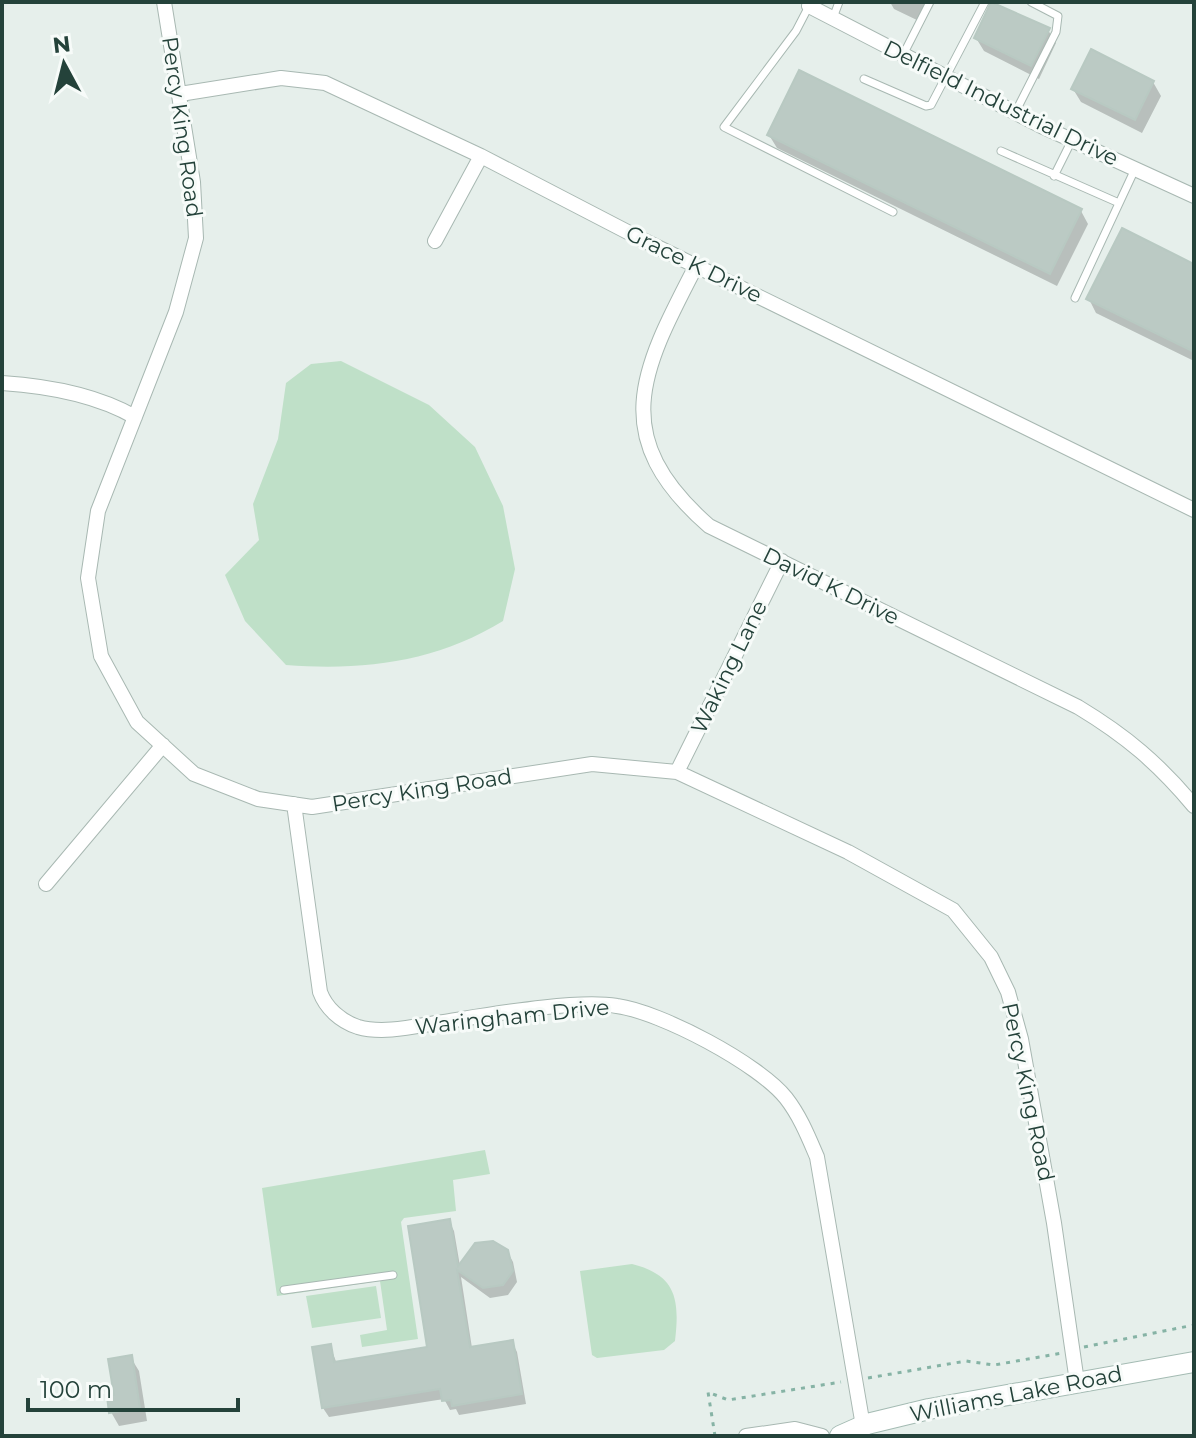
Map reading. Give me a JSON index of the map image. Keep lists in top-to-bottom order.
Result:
{
  "streets": {
    "main road": ["Williams Lake Road"],
    "street": [
      "Delfield Industrial Drive",
      "Percy King Road",
      "Grace K Drive",
      "David K Drive",
      "Waking Lane",
      "Waringham Drive"
    ]
  },
  "crossings": [
    ["Percy King Road", "Grace K Drive"],
    ["Percy King Road", "Waking Lane"],
    ["Percy King Road", "Waringham Drive"],
    ["Percy King Road", "Williams Lake Road"],
    ["Grace K Drive", "David K Drive"],
    ["David K Drive", "Waking Lane"],
    ["Waringham Drive", "Williams Lake Road"]
  ],
  "scale_bar": "100 m",
  "north": "top"
}
